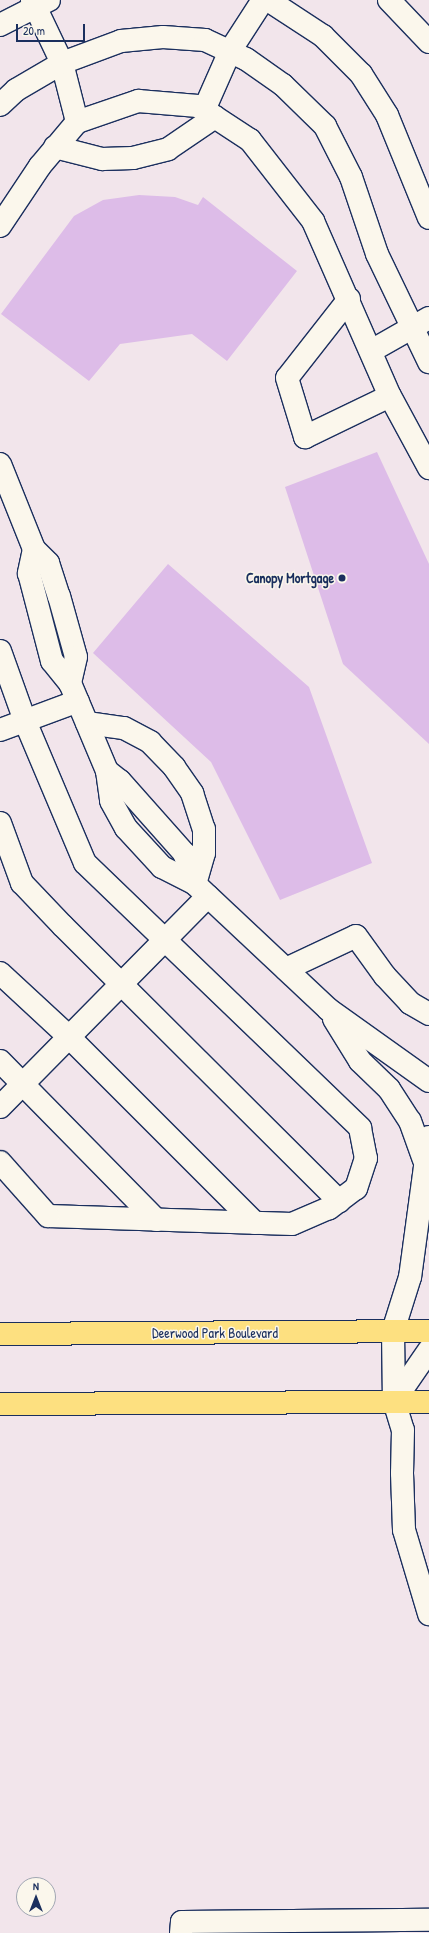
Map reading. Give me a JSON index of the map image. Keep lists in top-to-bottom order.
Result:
{
  "streets": {
    "main road": ["Deerwood Park Boulevard"]
  },
  "places": ["Canopy Mortgage"],
  "scale_bar": "20 m",
  "north": "top"
}
